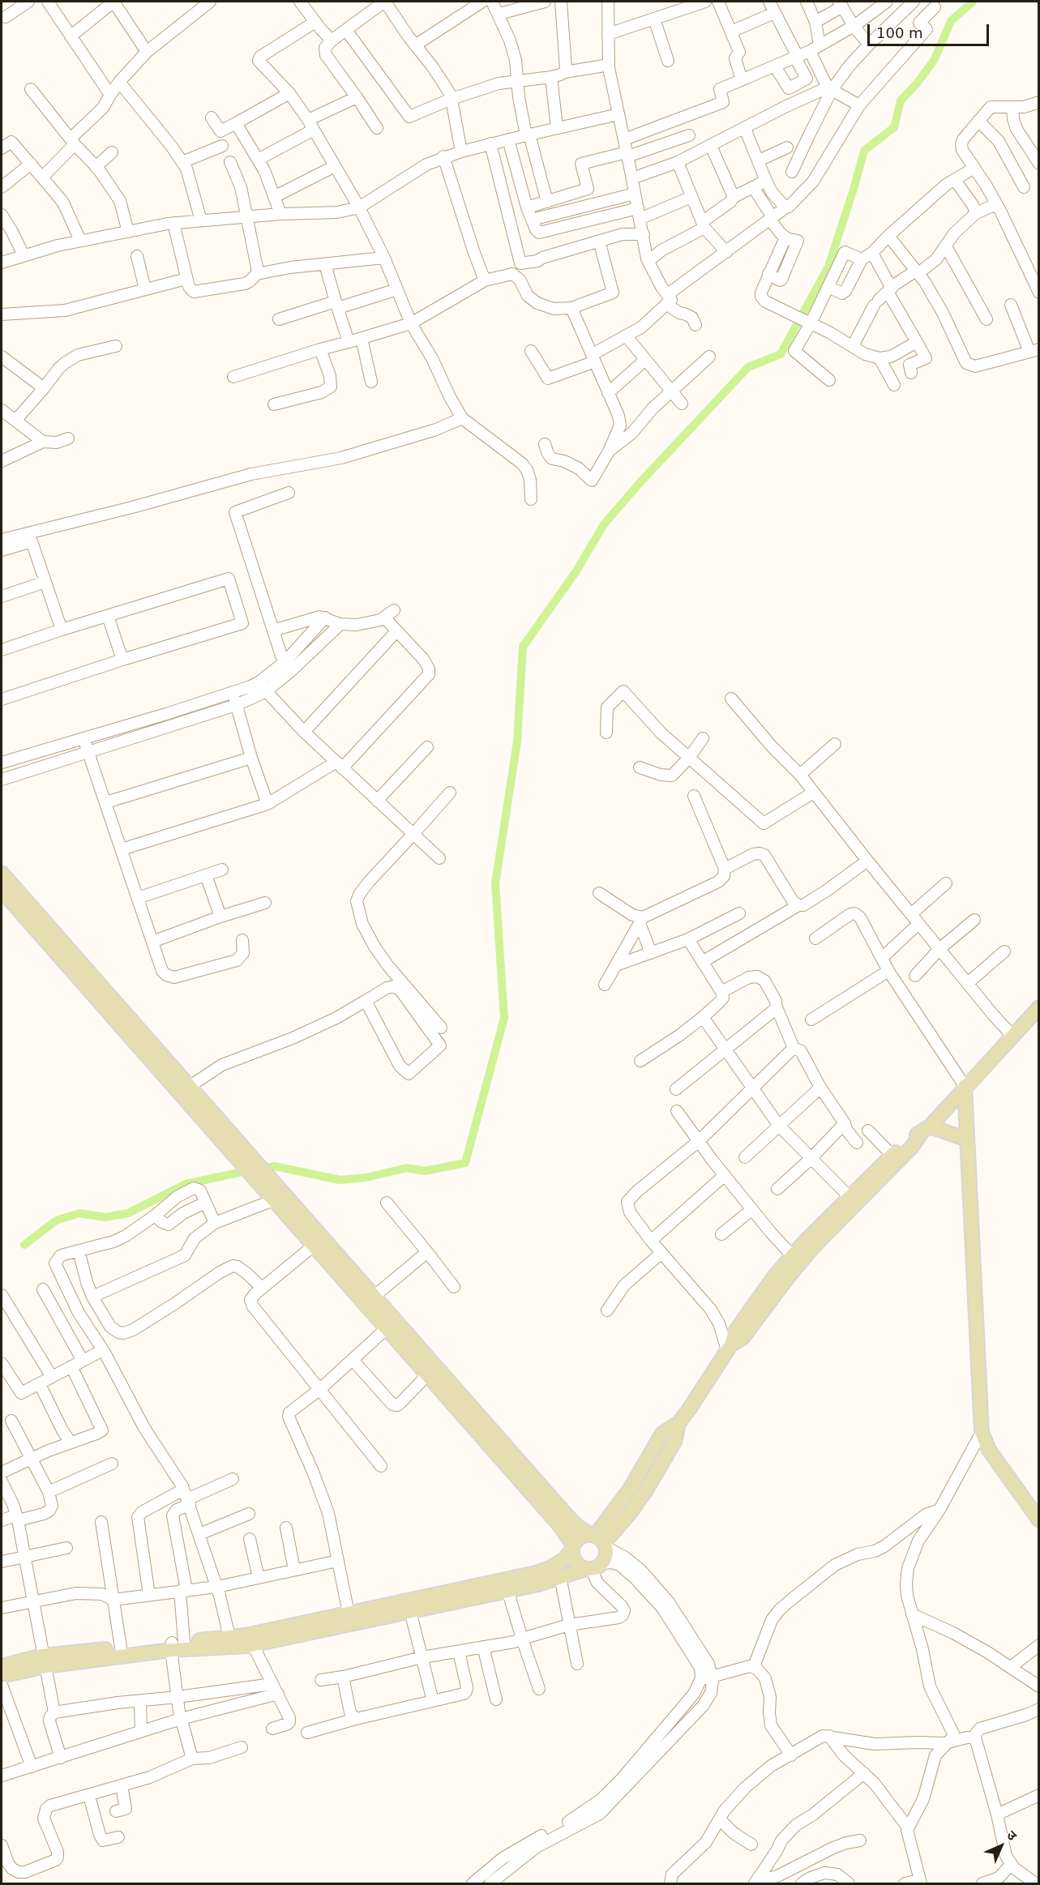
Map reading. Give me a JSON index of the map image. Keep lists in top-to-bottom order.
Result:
{
  "scale_bar": "100 m",
  "north": "top right"
}
